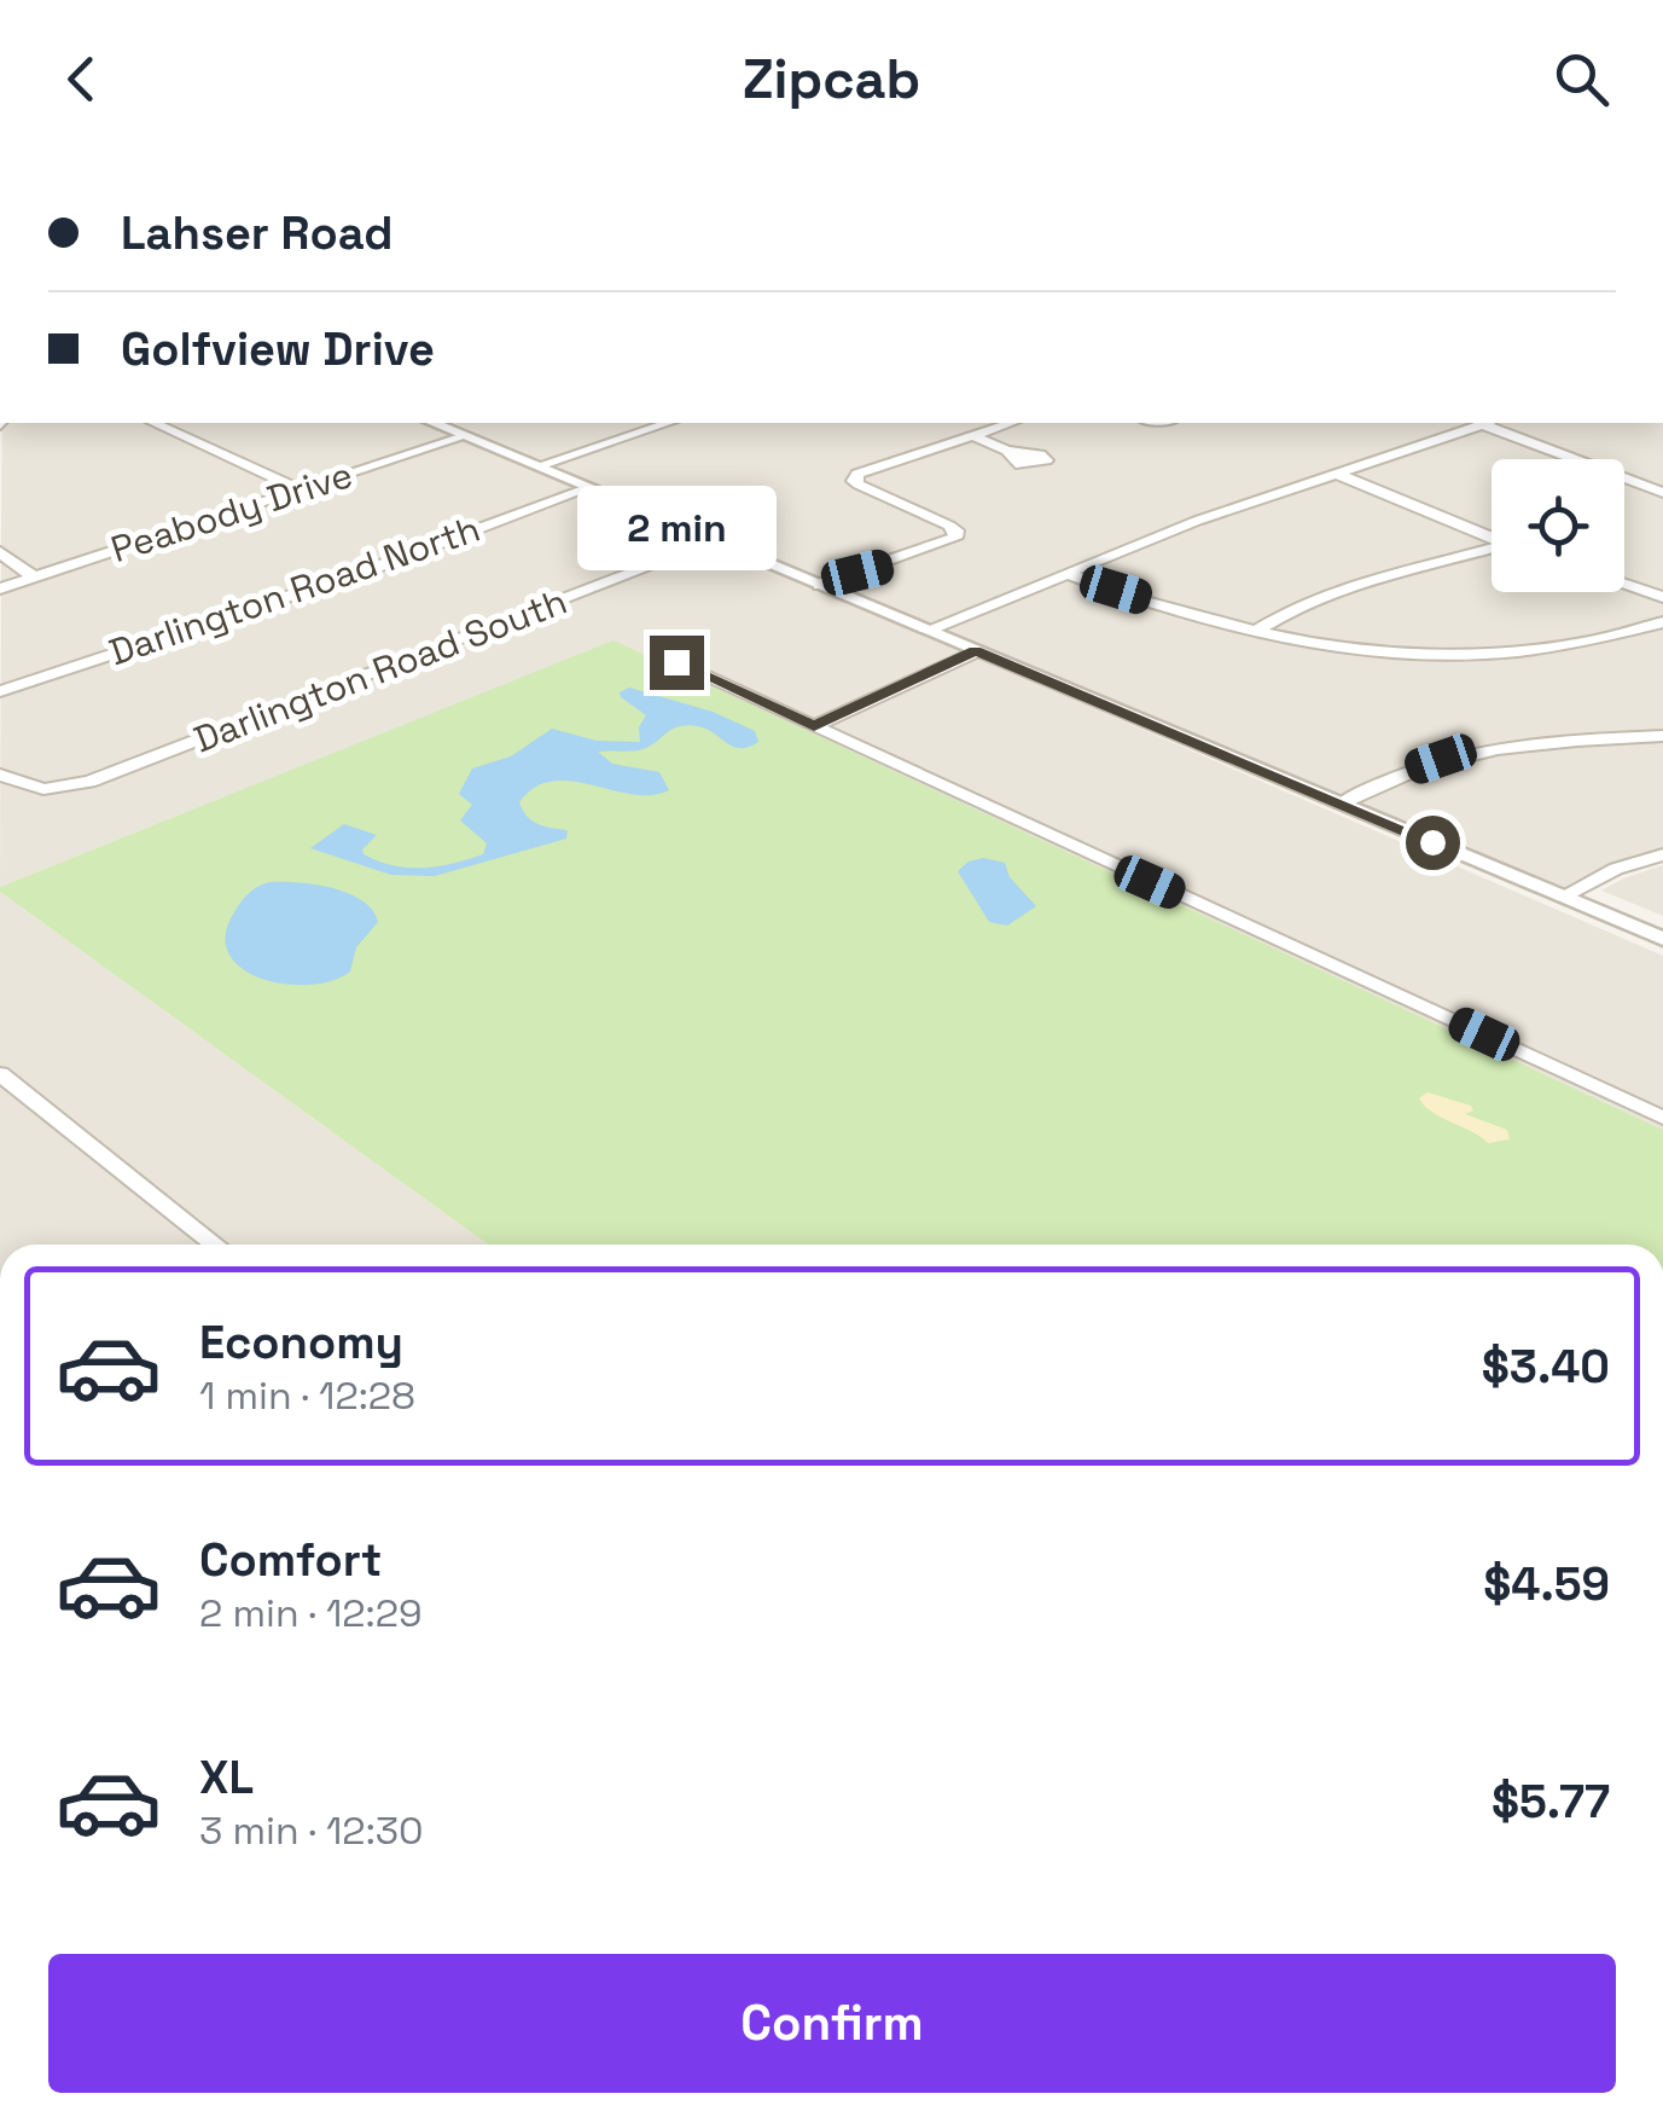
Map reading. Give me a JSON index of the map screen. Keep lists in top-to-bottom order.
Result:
{
  "streets": {
    "street": ["Peabody Drive", "Darlington Road North", "Darlington Road South"]
  },
  "page": {
    "header": "Zipcab",
    "banner": ["Lahser Road", "Golfview Drive"],
    "bubble": "2 min",
    "list": [
      {
        "name": "Economy",
        "note": "1 min · 12:28",
        "value": "$3.40"
      },
      {
        "name": "Comfort",
        "note": "2 min · 12:29",
        "value": "$4.59"
      },
      {
        "name": "XL",
        "note": "3 min · 12:30",
        "value": "$5.77"
      }
    ],
    "buttons": "Confirm"
  }
}
